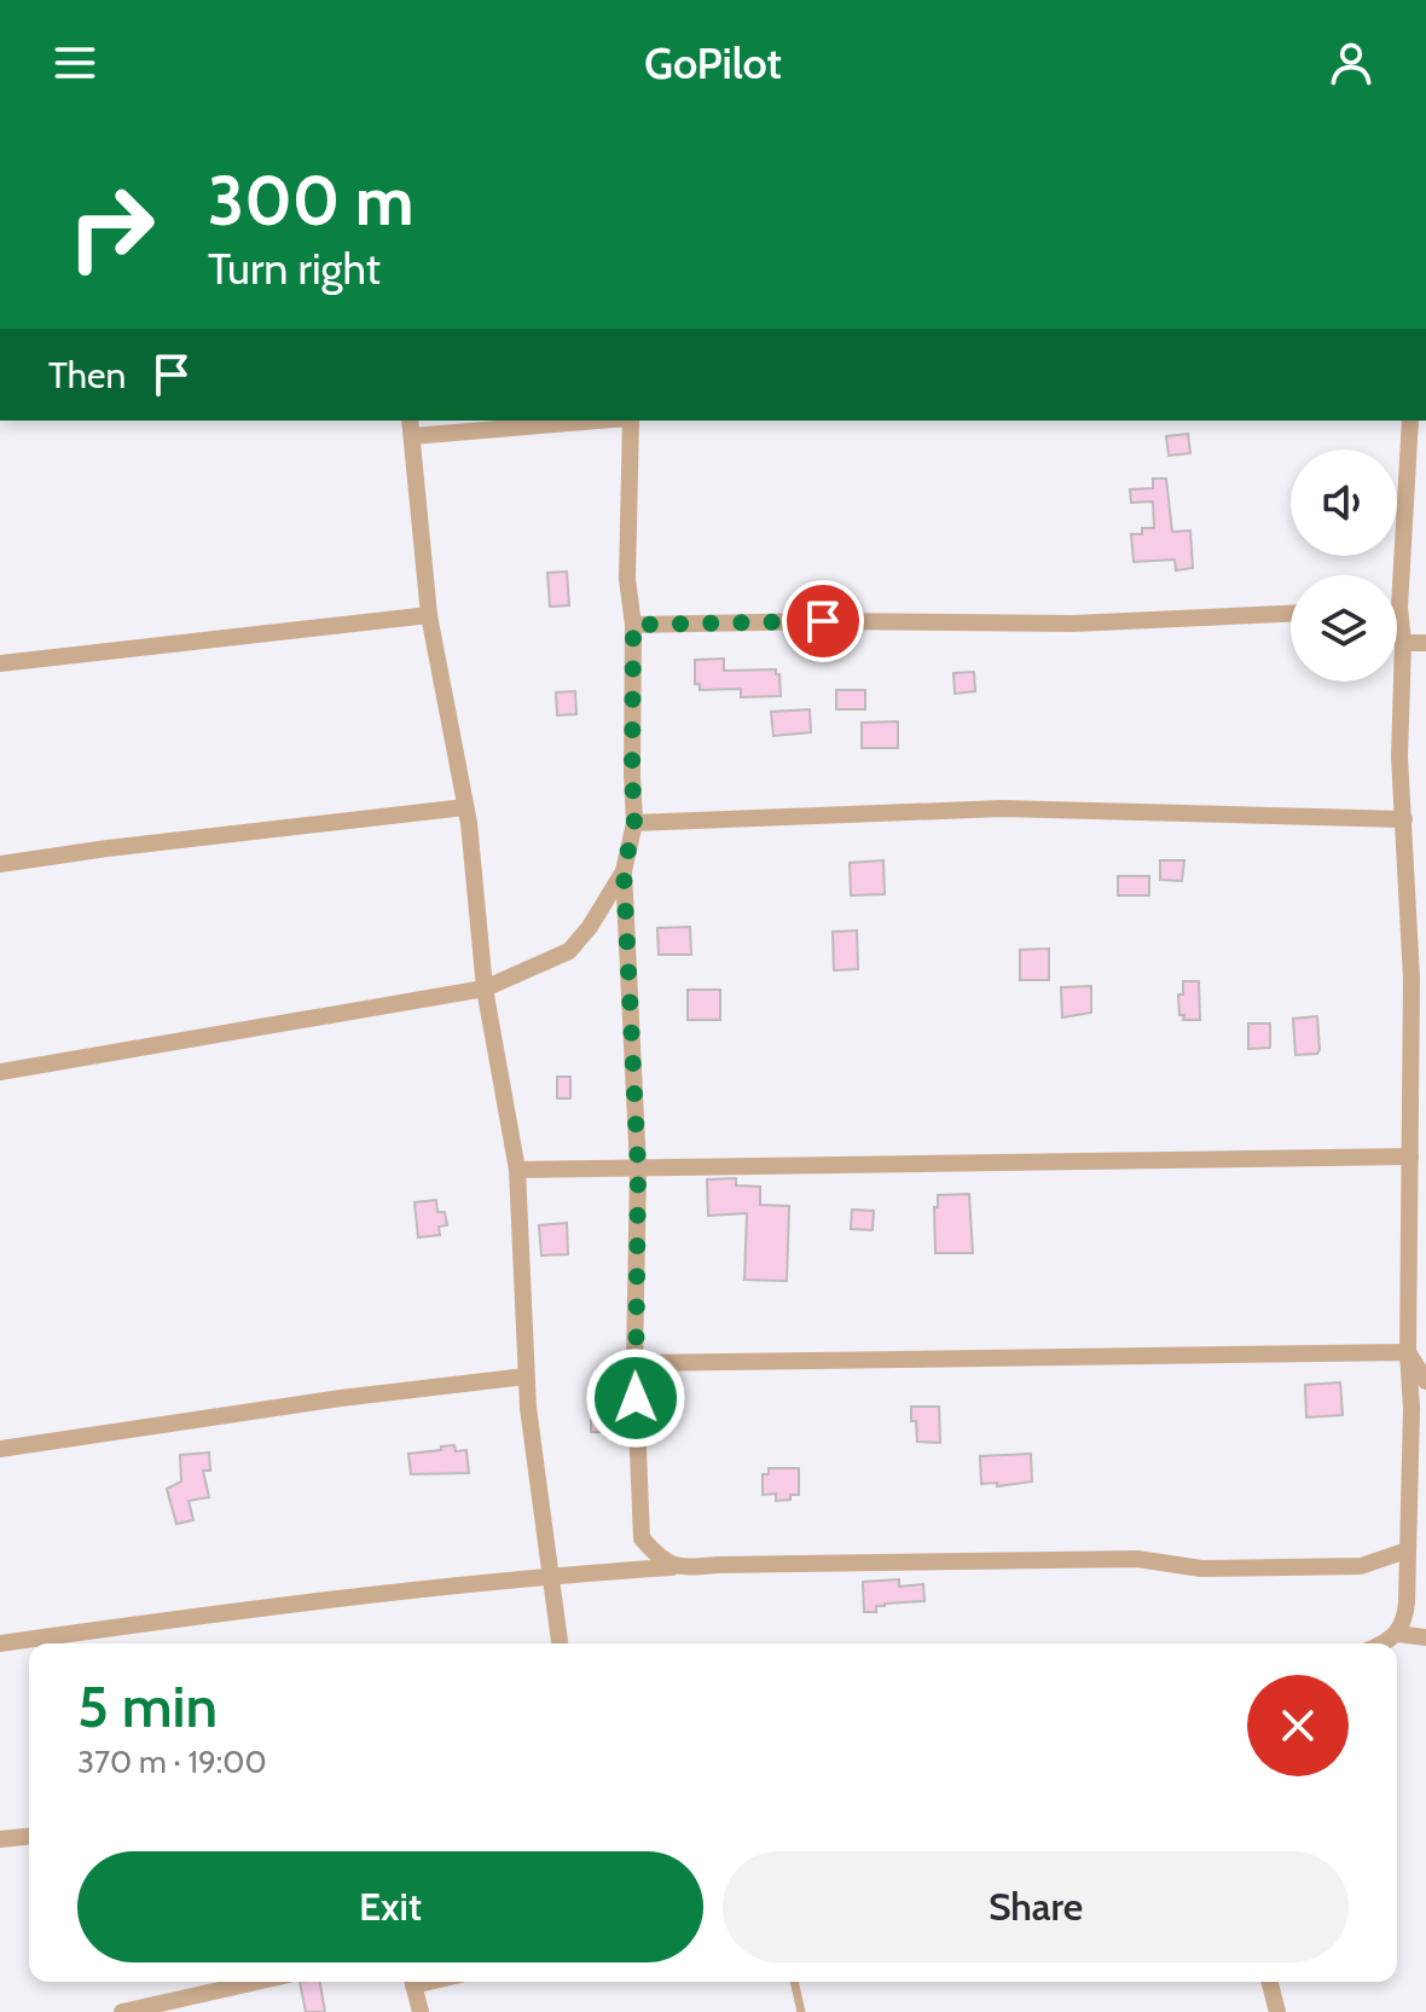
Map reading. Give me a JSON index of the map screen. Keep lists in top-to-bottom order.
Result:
{
  "page": {
    "header": "GoPilot",
    "turn": ["300 m", "Turn right"],
    "then": "Then",
    "heading": ["5 min", "370 m · 19:00"],
    "buttons": ["Exit", "Share"]
  }
}
